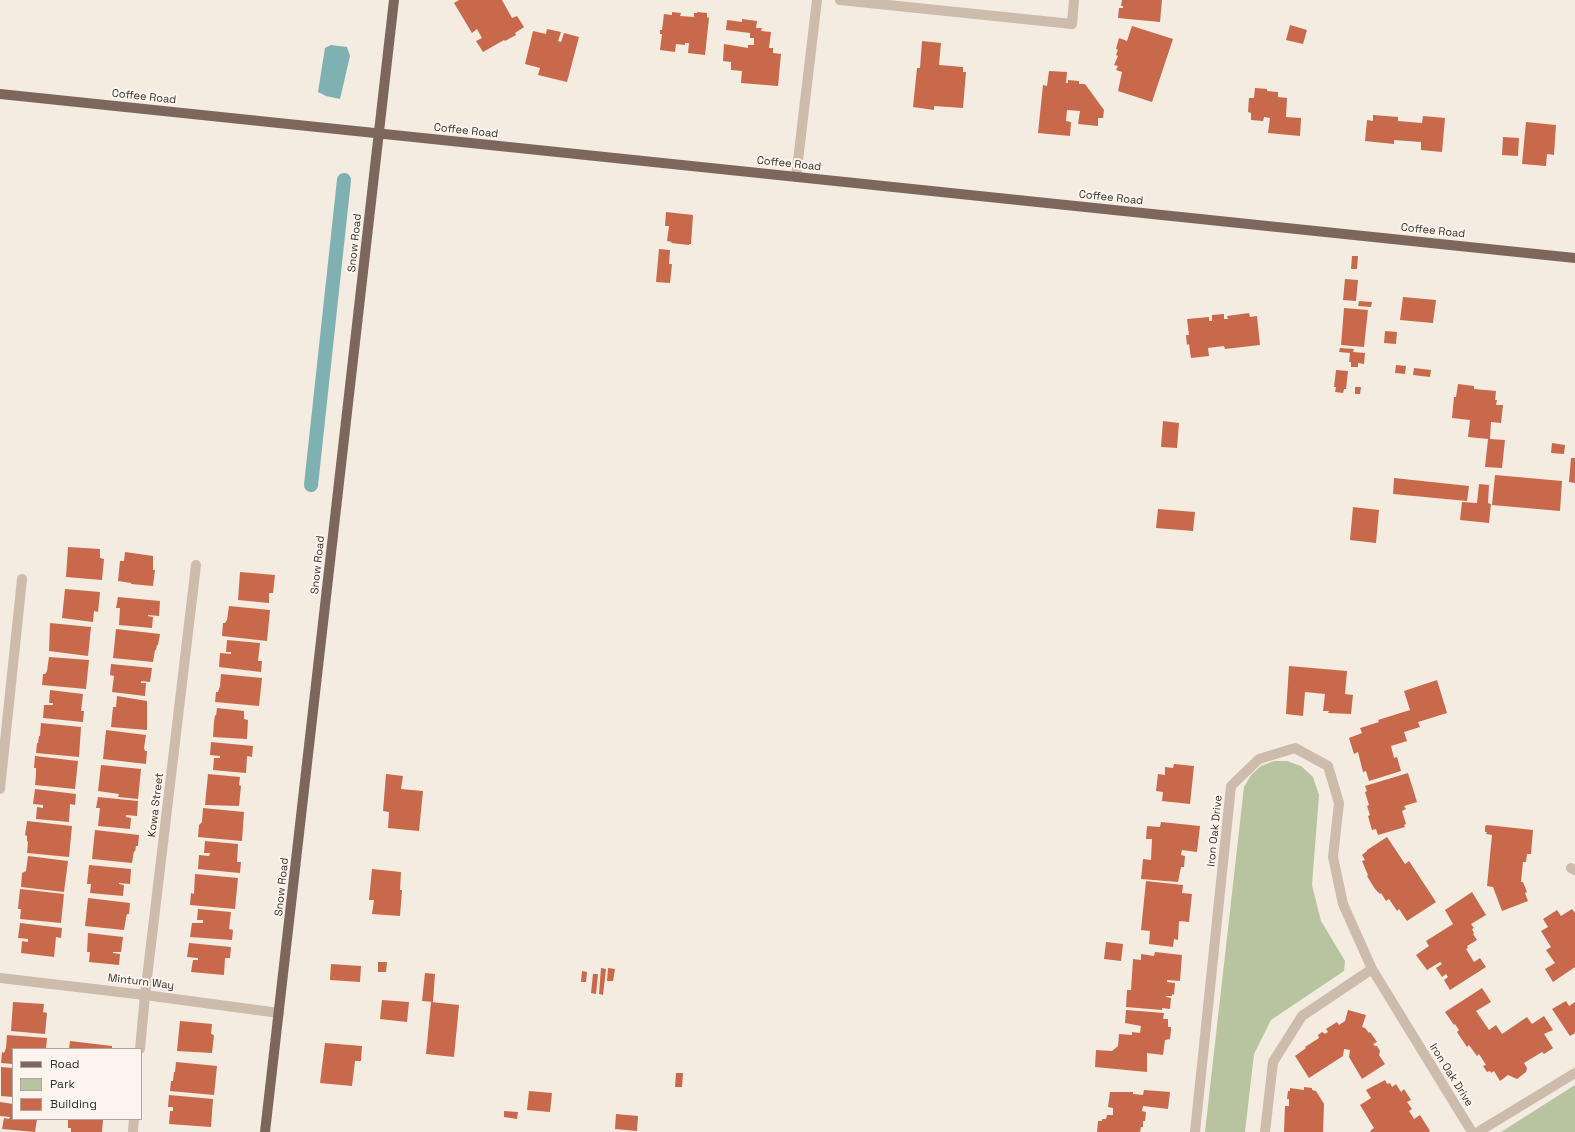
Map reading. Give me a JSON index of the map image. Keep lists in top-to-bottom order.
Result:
{
  "streets": {
    "main road": ["Coffee Road", "Snow Road"],
    "street": ["Kowa Street", "Iron Oak Drive", "Minturn Way"]
  },
  "crossings": [
    ["Coffee Road", "Snow Road"],
    ["Snow Road", "Minturn Way"],
    ["Kowa Street", "Minturn Way"]
  ],
  "legend": ["Road", "Park", "Building"]
}
